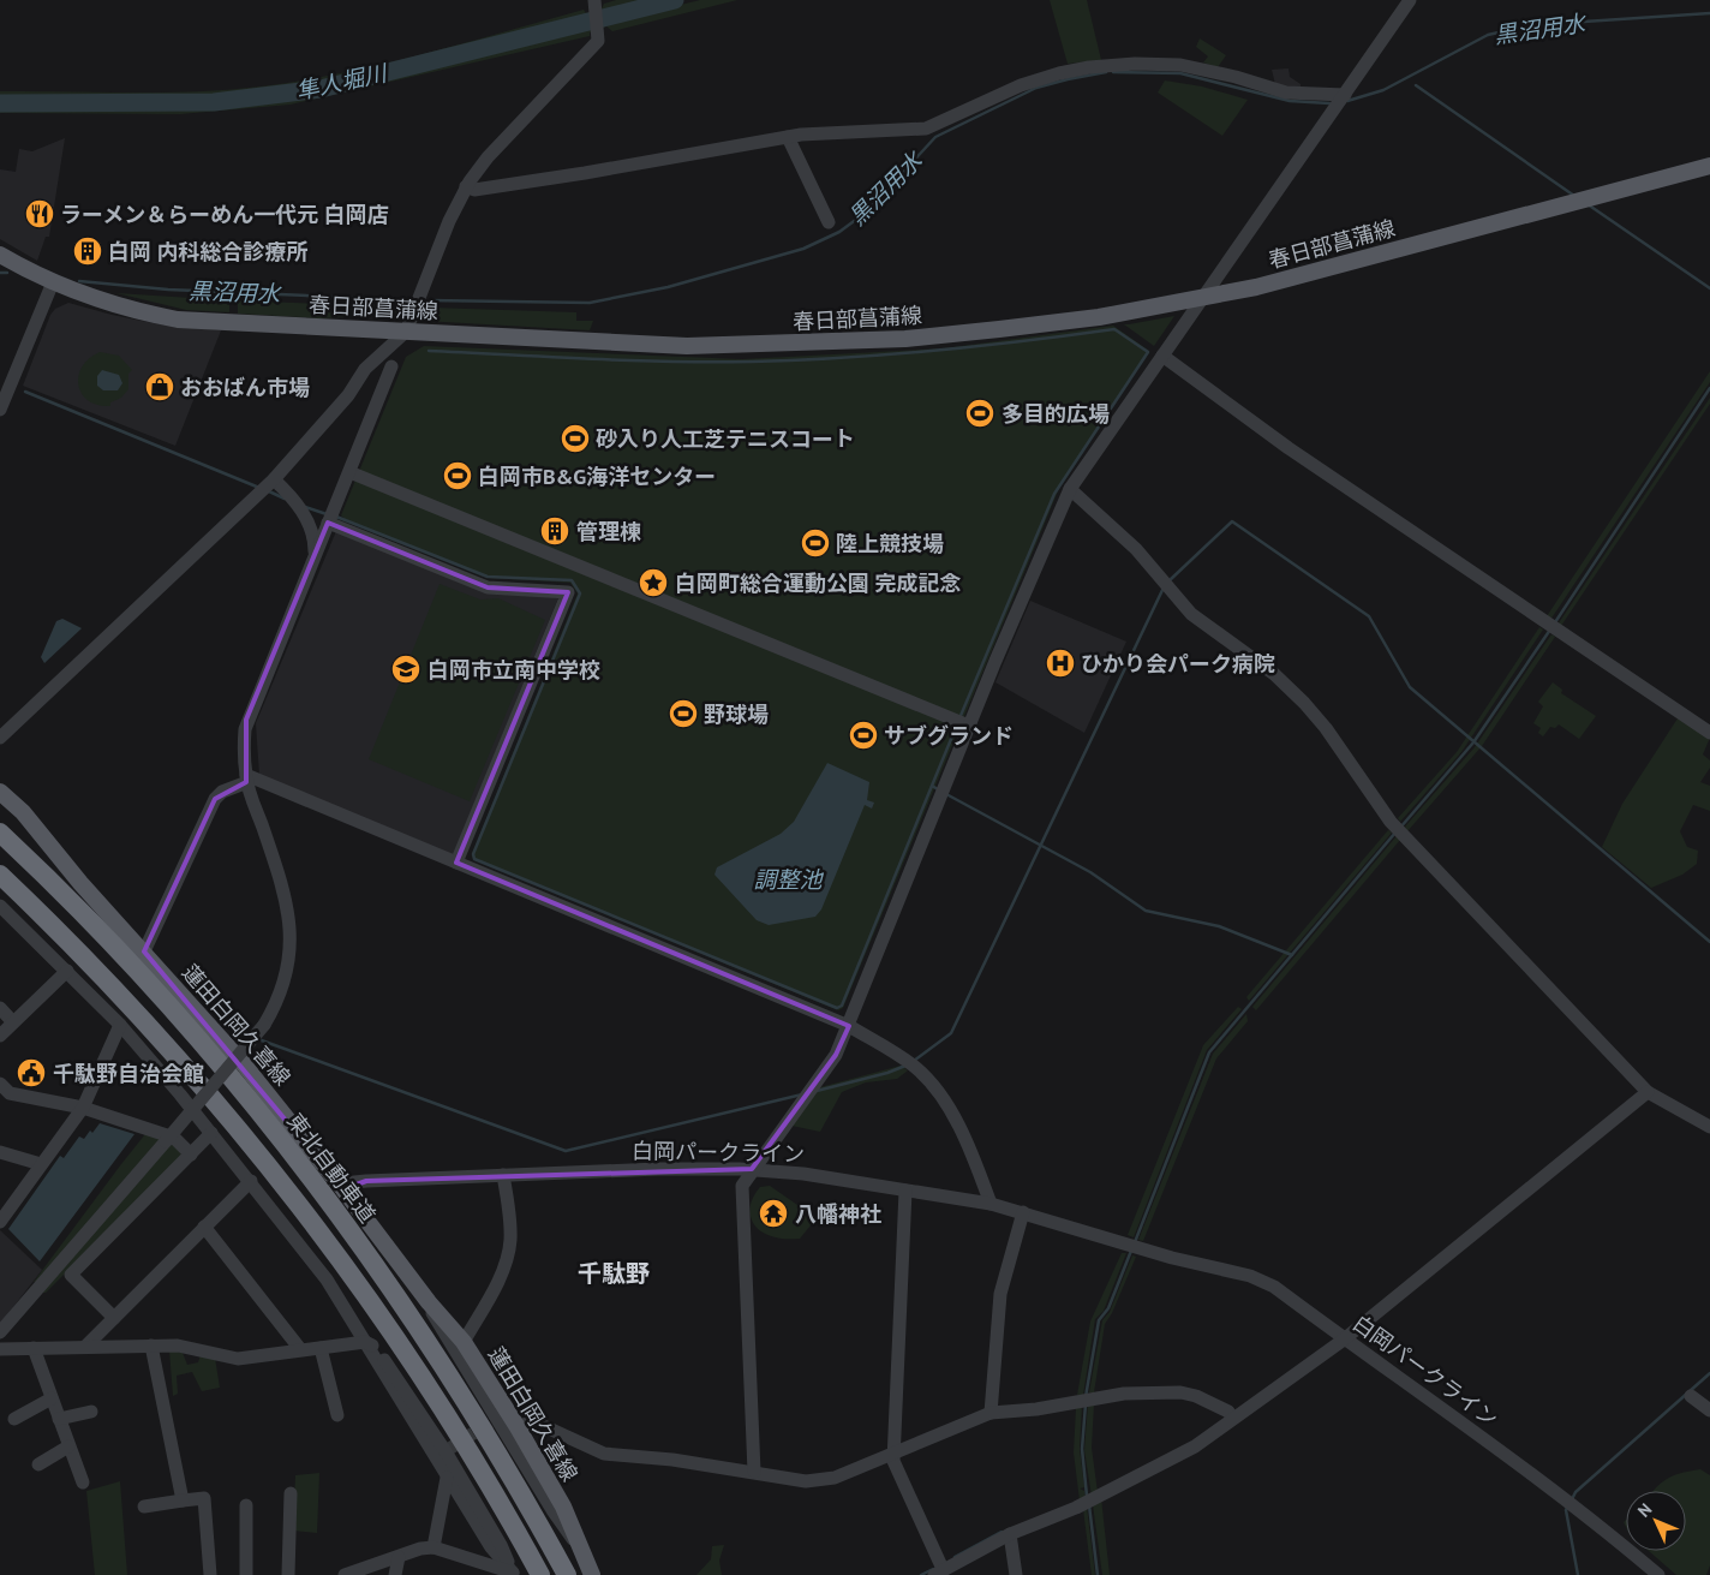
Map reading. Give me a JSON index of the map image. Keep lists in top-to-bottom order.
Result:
{
  "streets": {
    "highway": ["東北自動車道"],
    "main road": ["春日部菖蒲線", "蓮田白岡久喜線"],
    "street": ["白岡パークライン"]
  },
  "crossings": [
    ["蓮田白岡久喜線", "白岡パークライン"]
  ],
  "districts": ["千駄野"],
  "water": ["黒沼用水", "隼人堀川", "調整池"],
  "places": {
    "restaurant": ["ラーメン＆らーめん一代元 白岡店"],
    "building": ["白岡 内科総合診療所", "管理棟"],
    "shop": ["おおばん市場"],
    "sports": [
      "多目的広場",
      "砂入り人工芝テニスコート",
      "白岡市B&G海洋センター",
      "陸上競技場",
      "野球場",
      "サブグランド"
    ],
    "place": ["白岡町総合運動公園 完成記念"],
    "hospital": ["ひかり会パーク病院"],
    "school or university": ["白岡市立南中学校"],
    "public building": ["千駄野自治会館"],
    "temple": ["八幡神社"]
  },
  "north": "top left"
}
